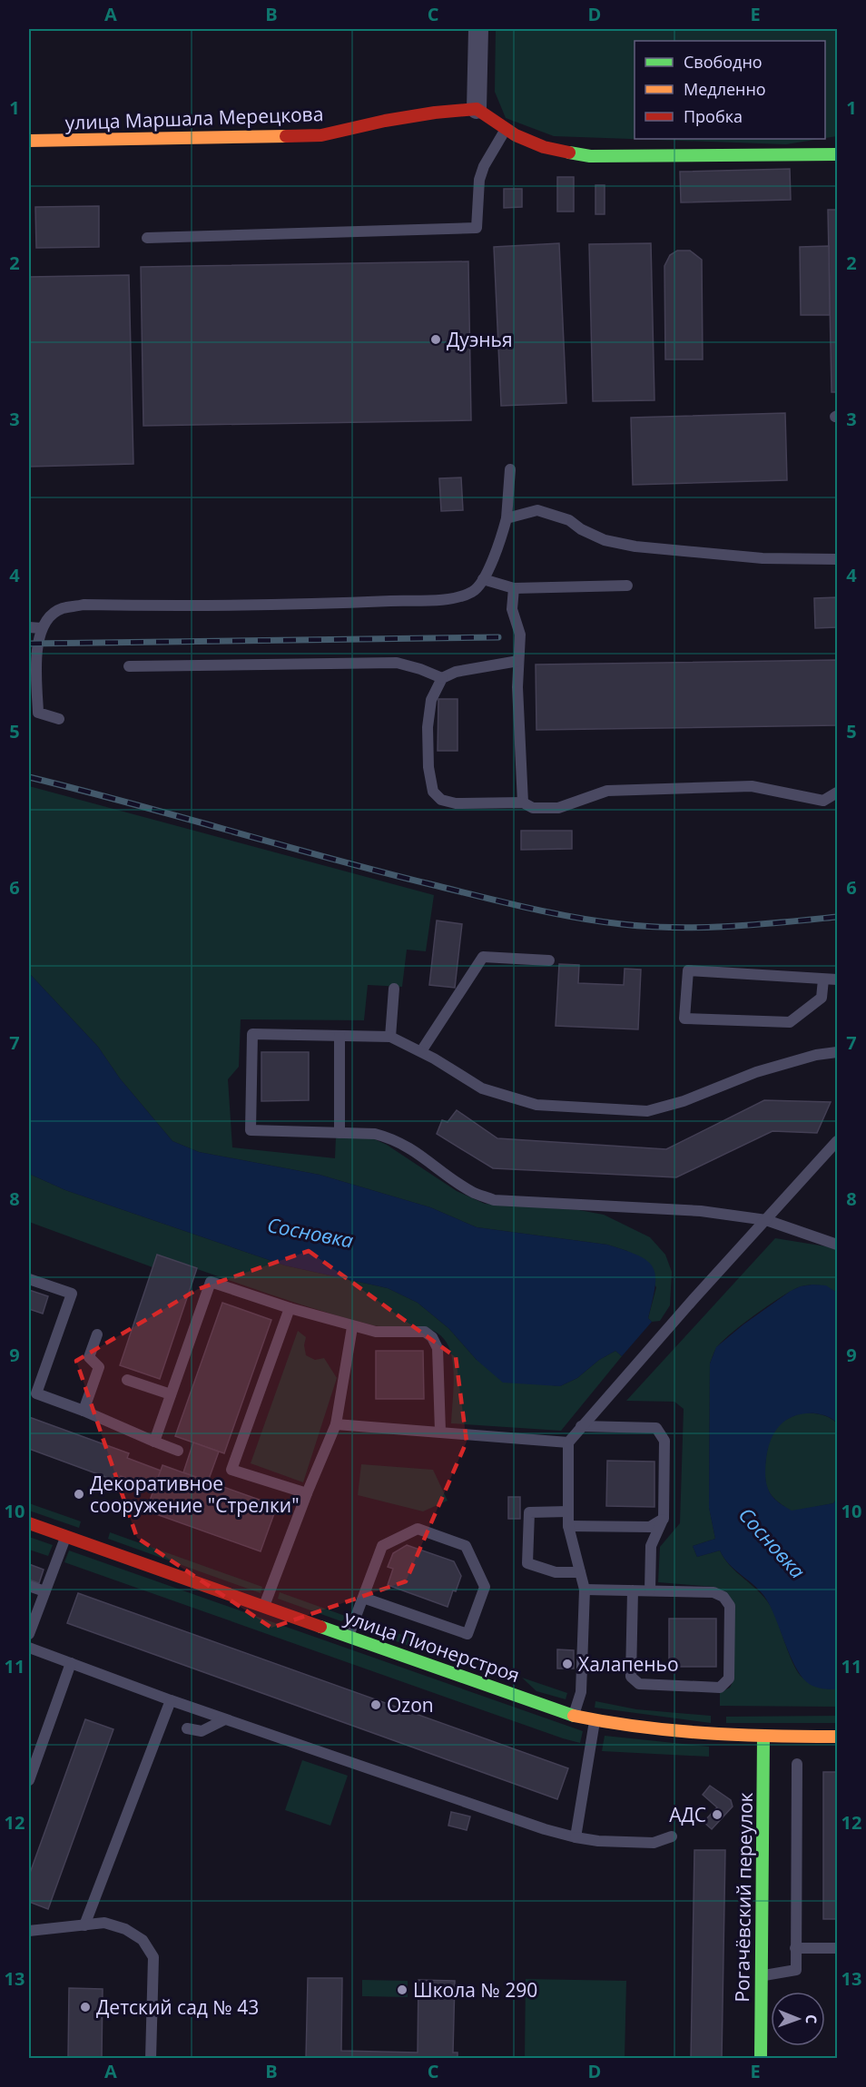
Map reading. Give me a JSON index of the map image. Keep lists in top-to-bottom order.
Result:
{
  "streets": {
    "street": ["улица Маршала Мерецкова", "улица Пионерстроя", "Рогачёвский переулок"]
  },
  "crossings": [
    ["улица Пионерстроя", "Рогачёвский переулок"]
  ],
  "water": ["Сосновка"],
  "places": [
    "Дуэнья",
    "Декоративное сооружение \"Стрелки\"",
    "Халапеньо",
    "Ozon",
    "АДС",
    "Школа № 290",
    "Детский сад № 43"
  ],
  "legend": ["Свободно", "Медленно", "Пробка"],
  "north": "right",
  "grid": {
    "columns": [
      "A",
      "B",
      "C",
      "D",
      "E"
    ],
    "rows": [
      "1",
      "2",
      "3",
      "4",
      "5",
      "6",
      "7",
      "8",
      "9",
      "10",
      "11",
      "12",
      "13"
    ]
  }
}
